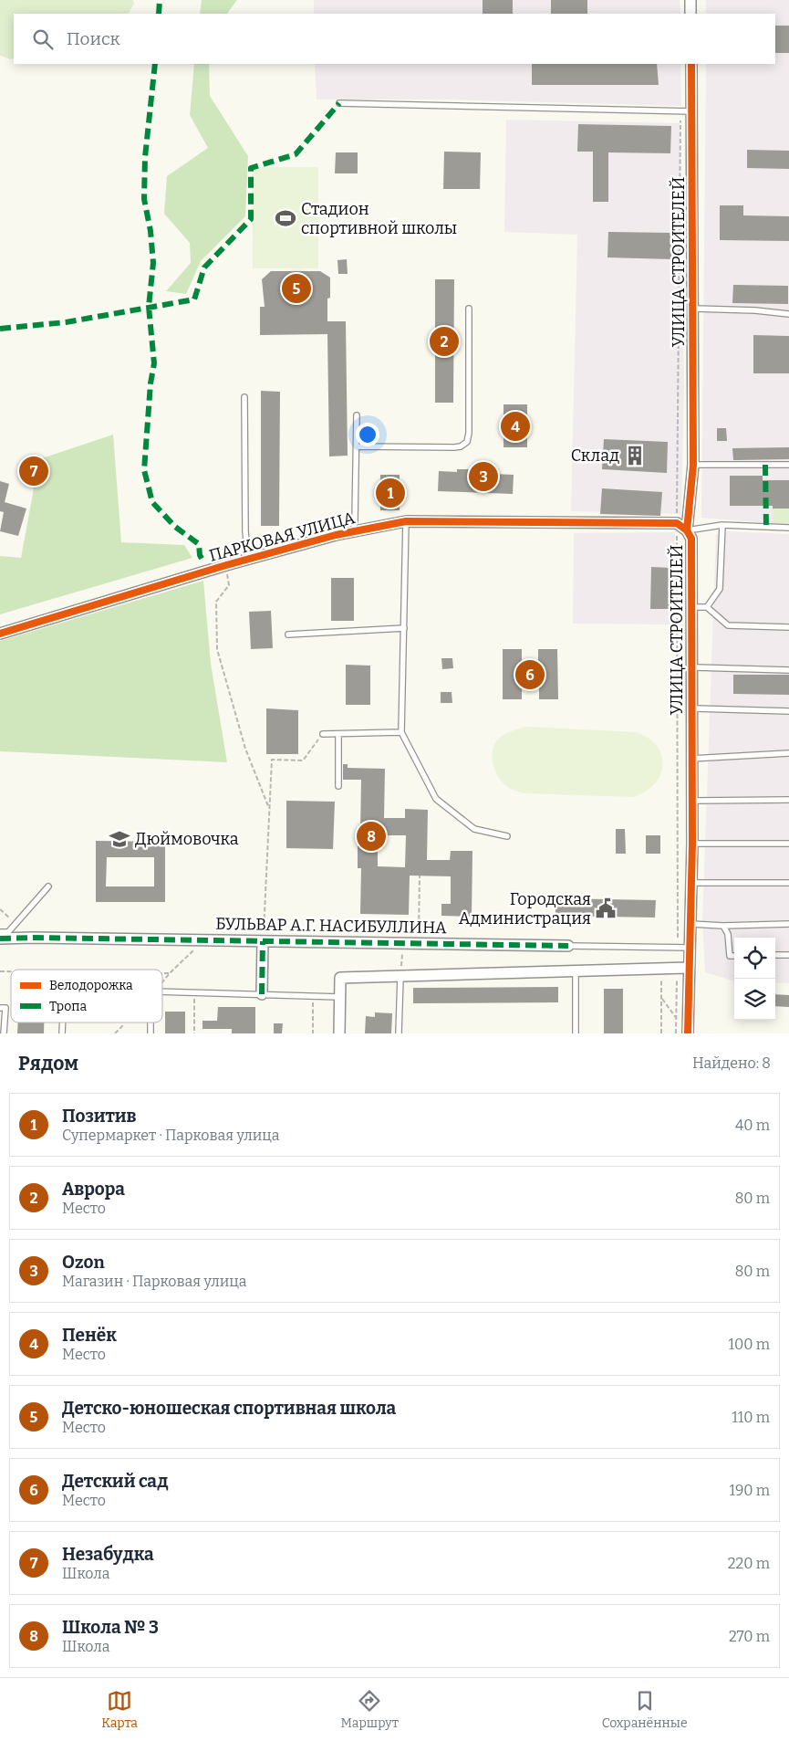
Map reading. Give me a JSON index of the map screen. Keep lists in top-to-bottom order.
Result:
{
  "streets": {
    "street": ["УЛИЦА СТРОИТЕЛЕЙ", "ПАРКОВАЯ УЛИЦА", "БУЛЬВАР А.Г. НАСИБУЛЛИНА"]
  },
  "crossings": [
    ["УЛИЦА СТРОИТЕЛЕЙ", "БУЛЬВАР А.Г. НАСИБУЛЛИНА"]
  ],
  "places": {
    "sports": ["Стадион спортивной школы"],
    "building": ["Склад"],
    "school or university": ["Дюймовочка"],
    "public building": ["Городская Администрация"]
  },
  "legend": ["Велодорожка", "Тропа"],
  "page": {
    "search": "Поиск",
    "pins": [
      "5",
      "2",
      "4",
      "7",
      "3",
      "1",
      "6",
      "8"
    ],
    "heading": ["Рядом", "Найдено: 8"],
    "list": [
      {
        "mark": "1",
        "name": "Позитив",
        "note": "Супермаркет · Парковая улица",
        "value": "40 m"
      },
      {
        "mark": "2",
        "name": "Аврора",
        "note": "Место",
        "value": "80 m"
      },
      {
        "mark": "3",
        "name": "Ozon",
        "note": "Магазин · Парковая улица",
        "value": "80 m"
      },
      {
        "mark": "4",
        "name": "Пенёк",
        "note": "Место",
        "value": "100 m"
      },
      {
        "mark": "5",
        "name": "Детско-юношеская спортивная школа",
        "note": "Место",
        "value": "110 m"
      },
      {
        "mark": "6",
        "name": "Детский сад",
        "note": "Место",
        "value": "190 m"
      },
      {
        "mark": "7",
        "name": "Незабудка",
        "note": "Школа",
        "value": "220 m"
      },
      {
        "mark": "8",
        "name": "Школа № 3",
        "note": "Школа",
        "value": "270 m"
      }
    ],
    "nav": ["Карта", "Маршрут", "Сохранённые"]
  }
}
